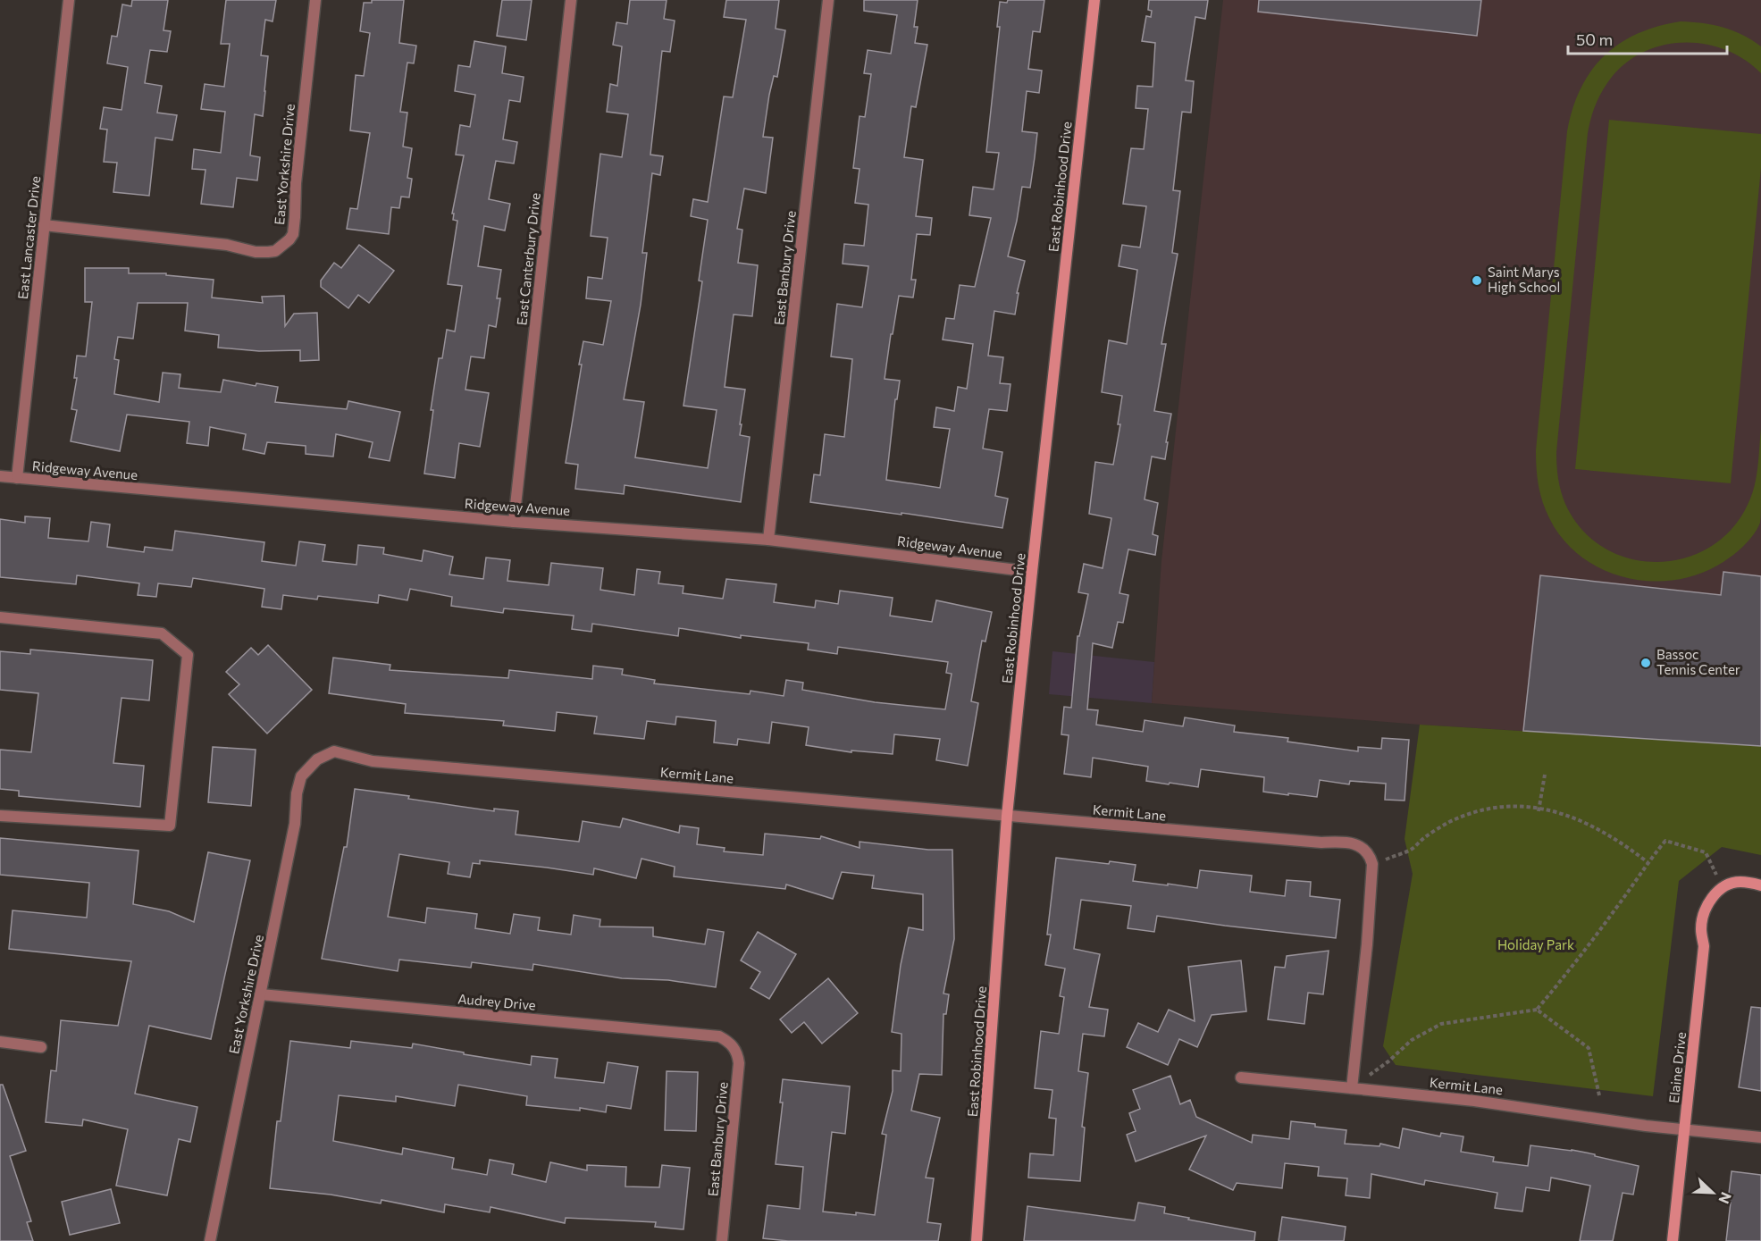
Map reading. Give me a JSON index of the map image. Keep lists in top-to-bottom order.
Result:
{
  "streets": {
    "street": [
      "East Yorkshire Drive",
      "East Robinhood Drive",
      "East Lancaster Drive",
      "East Canterbury Drive",
      "East Banbury Drive",
      "Ridgeway Avenue",
      "Kermit Lane",
      "Audrey Drive",
      "Elaine Drive"
    ]
  },
  "crossings": [
    ["East Yorkshire Drive", "East Lancaster Drive"],
    ["East Yorkshire Drive", "Kermit Lane"],
    ["East Yorkshire Drive", "Audrey Drive"],
    ["East Robinhood Drive", "Ridgeway Avenue"],
    ["East Robinhood Drive", "Kermit Lane"],
    ["East Lancaster Drive", "Ridgeway Avenue"],
    ["East Canterbury Drive", "Ridgeway Avenue"],
    ["East Banbury Drive", "Ridgeway Avenue"],
    ["East Banbury Drive", "Audrey Drive"],
    ["Kermit Lane", "Elaine Drive"]
  ],
  "parks": ["Holiday Park"],
  "places": ["Saint Marys High School", "Bassoc Tennis Center"],
  "scale_bar": "50 m",
  "north": "bottom right"
}
